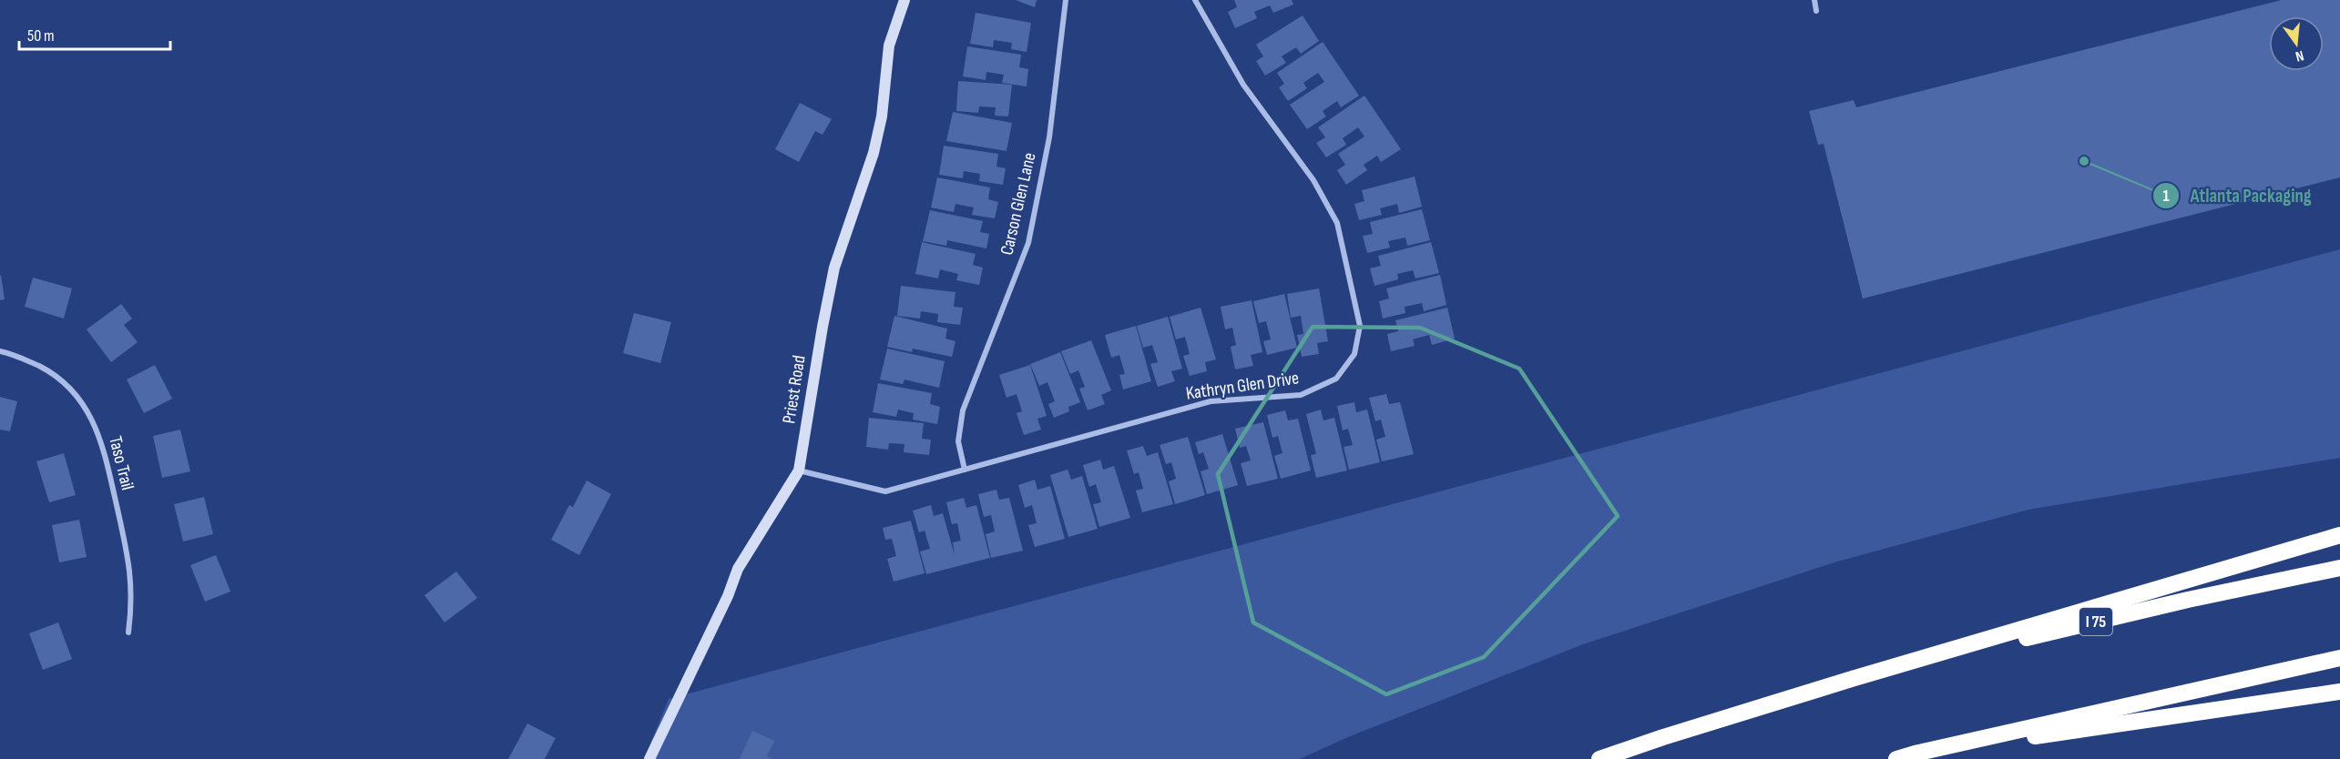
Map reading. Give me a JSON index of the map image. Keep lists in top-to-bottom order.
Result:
{
  "streets": {
    "highway": ["I 75"],
    "street": [
      "Carson Glen Lane",
      "Kathryn Glen Drive",
      "Priest Road",
      "Taso Trail"
    ]
  },
  "crossings": [
    ["Carson Glen Lane", "Kathryn Glen Drive"],
    ["Kathryn Glen Drive", "Priest Road"]
  ],
  "places": ["Atlanta Packaging"],
  "scale_bar": "50 m",
  "north": "bottom"
}
